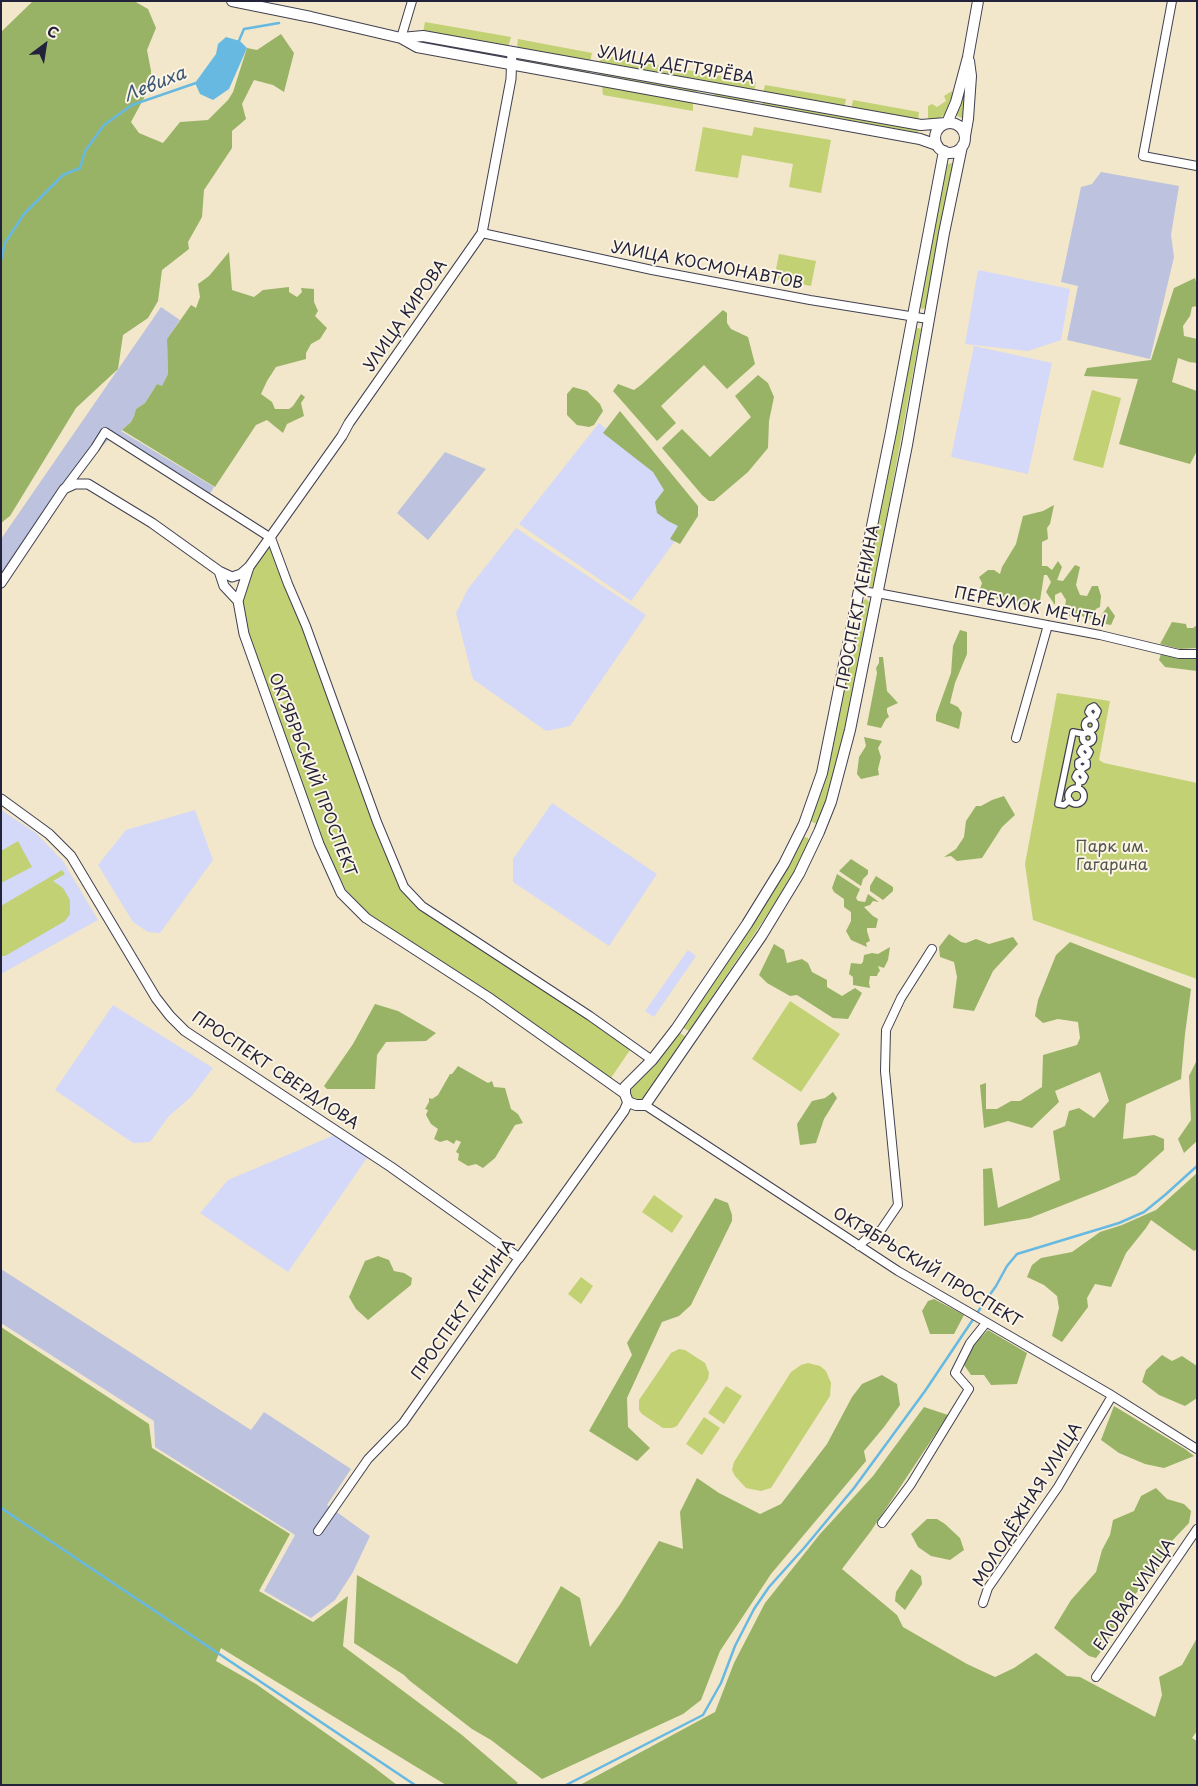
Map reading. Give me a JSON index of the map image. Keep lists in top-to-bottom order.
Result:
{
  "streets": {
    "main road": ["УЛИЦА ДЕГТЯРЁВА", "ПРОСПЕКТ ЛЕНИНА"],
    "street": [
      "УЛИЦА КОСМОНАВТОВ",
      "УЛИЦА КИРОВА",
      "ПЕРЕУЛОК МЕЧТЫ",
      "ОКТЯБРЬСКИЙ ПРОСПЕКТ",
      "ПРОСПЕКТ СВЕРДЛОВА",
      "МОЛОДЁЖНАЯ УЛИЦА",
      "ЕЛОВАЯ УЛИЦА"
    ]
  },
  "crossings": [
    ["УЛИЦА ДЕГТЯРЁВА", "УЛИЦА КИРОВА"],
    ["УЛИЦА ДЕГТЯРЁВА", "ПРОСПЕКТ ЛЕНИНА"],
    ["УЛИЦА КОСМОНАВТОВ", "УЛИЦА КИРОВА"],
    ["УЛИЦА КОСМОНАВТОВ", "ПРОСПЕКТ ЛЕНИНА"],
    ["УЛИЦА КИРОВА", "ОКТЯБРЬСКИЙ ПРОСПЕКТ"],
    ["ПРОСПЕКТ ЛЕНИНА", "ПЕРЕУЛОК МЕЧТЫ"],
    ["ПРОСПЕКТ ЛЕНИНА", "ОКТЯБРЬСКИЙ ПРОСПЕКТ"],
    ["ПРОСПЕКТ ЛЕНИНА", "ПРОСПЕКТ СВЕРДЛОВА"],
    ["ОКТЯБРЬСКИЙ ПРОСПЕКТ", "МОЛОДЁЖНАЯ УЛИЦА"]
  ],
  "water": ["Левиха"],
  "parks": ["Парк им. Гагарина"],
  "north": "top right"
}
